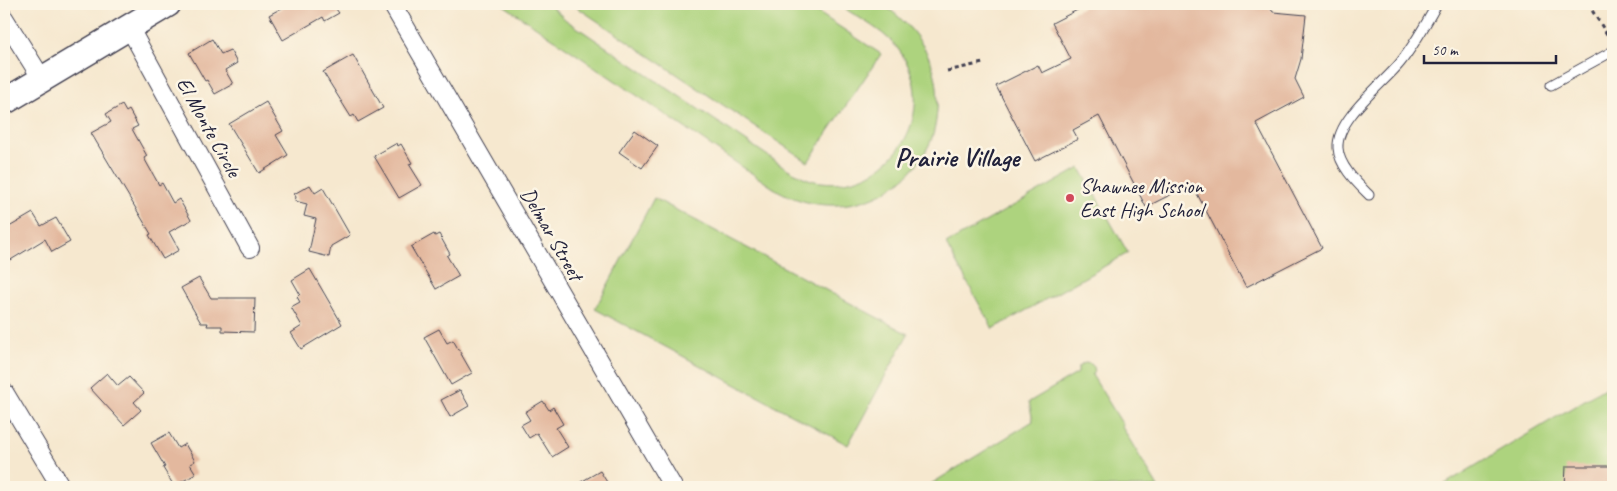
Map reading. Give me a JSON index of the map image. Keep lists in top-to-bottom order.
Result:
{
  "streets": {
    "street": ["El Monte Circle", "Delmar Street"]
  },
  "districts": ["Prairie Village"],
  "places": ["Shawnee Mission East High School"],
  "scale_bar": "50 m"
}
